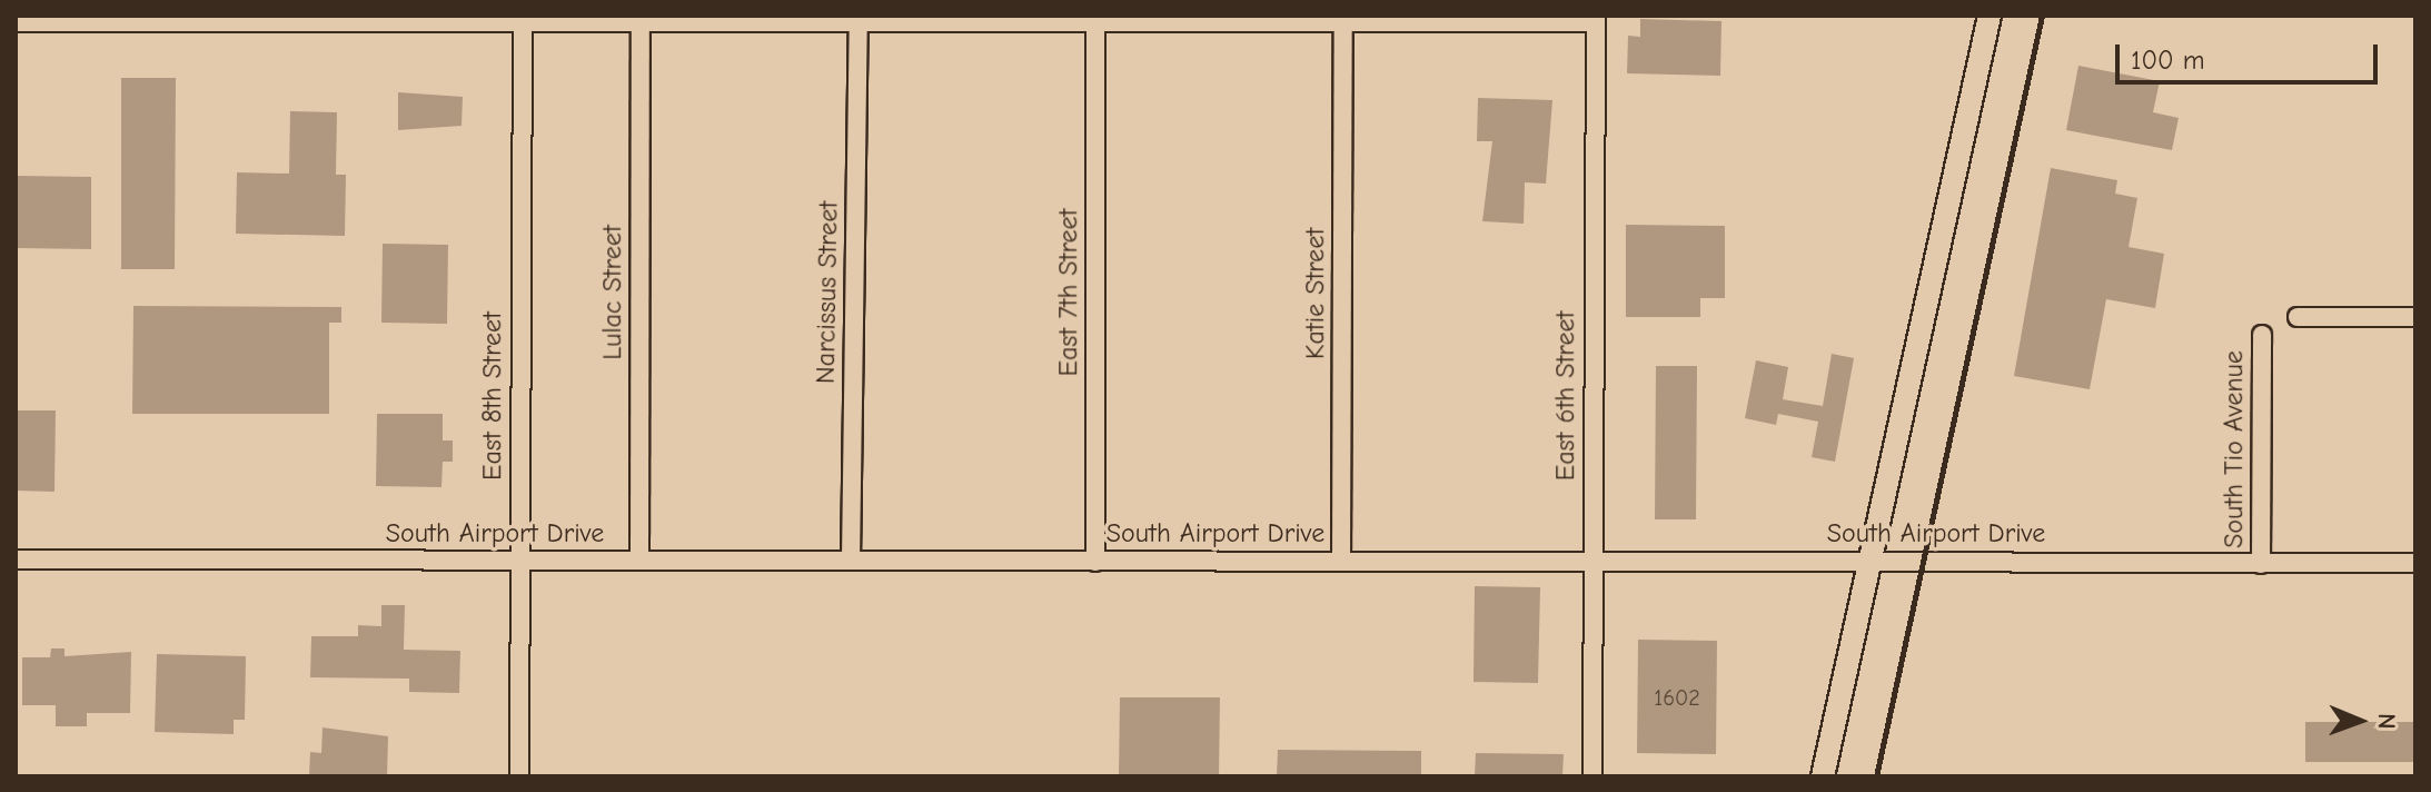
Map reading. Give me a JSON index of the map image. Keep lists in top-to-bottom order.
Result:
{
  "streets": {
    "street": [
      "Lulac Street",
      "Narcissus Street",
      "East 7th Street",
      "Katie Street",
      "East 8th Street",
      "East 6th Street",
      "South Tio Avenue",
      "South Airport Drive"
    ]
  },
  "crossings": [
    ["Lulac Street", "South Airport Drive"],
    ["Narcissus Street", "South Airport Drive"],
    ["East 7th Street", "South Airport Drive"],
    ["Katie Street", "South Airport Drive"],
    ["East 8th Street", "South Airport Drive"],
    ["East 6th Street", "South Airport Drive"],
    ["South Tio Avenue", "South Airport Drive"]
  ],
  "house_numbers": ["1602"],
  "scale_bar": "100 m",
  "north": "right"
}
